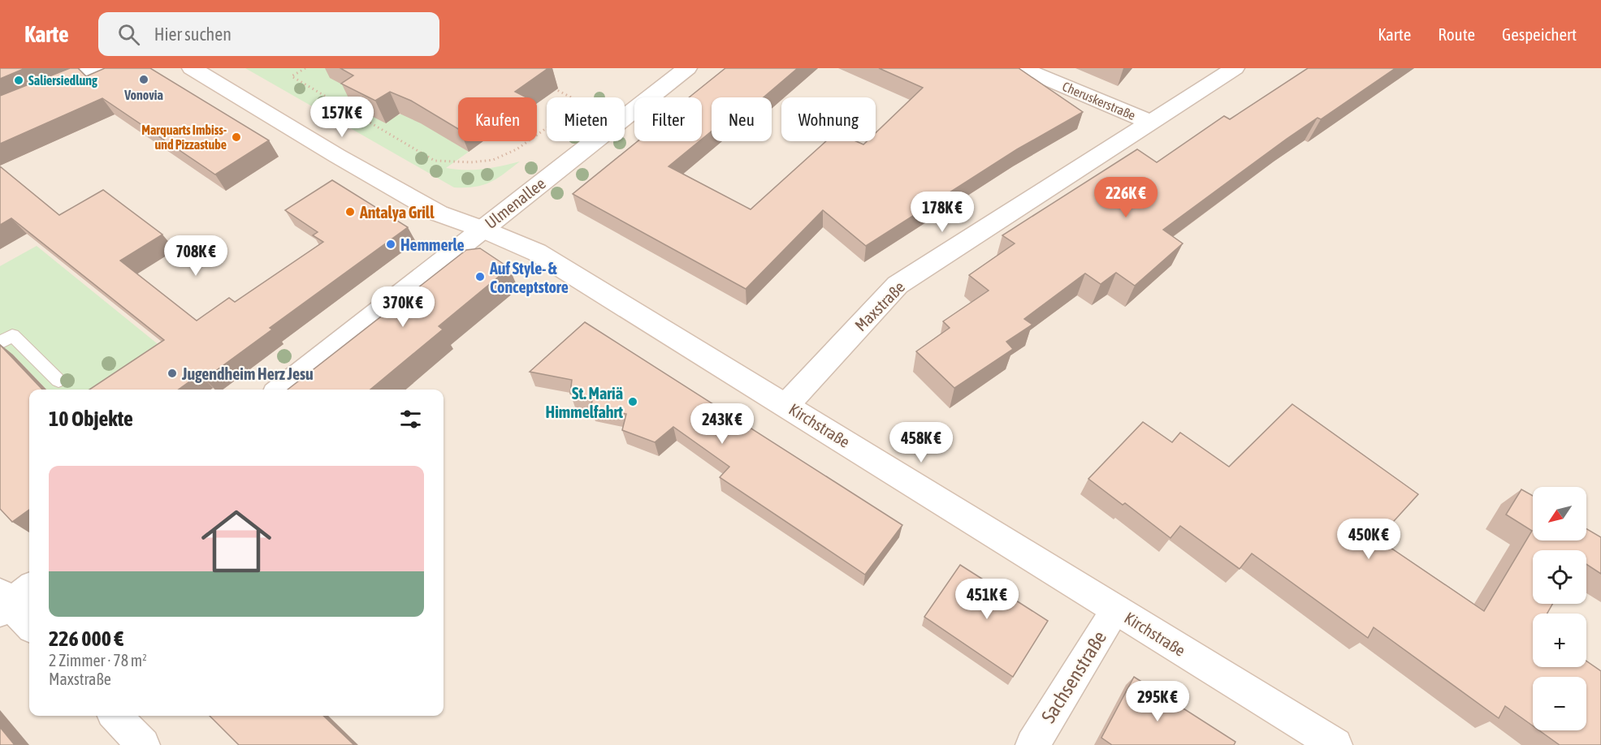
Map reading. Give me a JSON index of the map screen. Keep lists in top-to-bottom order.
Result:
{
  "streets": {
    "street": [
      "Cheruskerstraße",
      "Ulmenallee",
      "Maxstraße",
      "Kirchstraße",
      "Sachsenstraße"
    ]
  },
  "crossings": [
    ["Cheruskerstraße", "Maxstraße"],
    ["Ulmenallee", "Kirchstraße"],
    ["Maxstraße", "Kirchstraße"],
    ["Kirchstraße", "Sachsenstraße"]
  ],
  "places": [
    "Vonovia",
    "Saliersiedlung",
    "Marquarts Imbiss- und Pizzastube",
    "Antalya Grill",
    "Hemmerle",
    "Auf Style- & Conceptstore",
    "Jugendheim Herz Jesu",
    "St. Mariä Himmelfahrt"
  ],
  "north": "bottom left",
  "page": {
    "header": "Karte",
    "search": "Hier suchen",
    "nav": ["Karte", "Route", "Gespeichert"],
    "price": [
      "157K €",
      "226K €",
      "178K €",
      "708K €",
      "370K €",
      "243K €",
      "458K €",
      "450K €",
      "451K €",
      "295K €"
    ],
    "chip": [
      "Kaufen",
      "Mieten",
      "Filter",
      "Neu",
      "Wohnung"
    ],
    "heading": "10 Objekte",
    "list": [
      {
        "name": "226 000 €",
        "note": "2 Zimmer · 78 m² · Maxstraße"
      }
    ],
    "map_buttons": ["+", "−"]
  }
}
